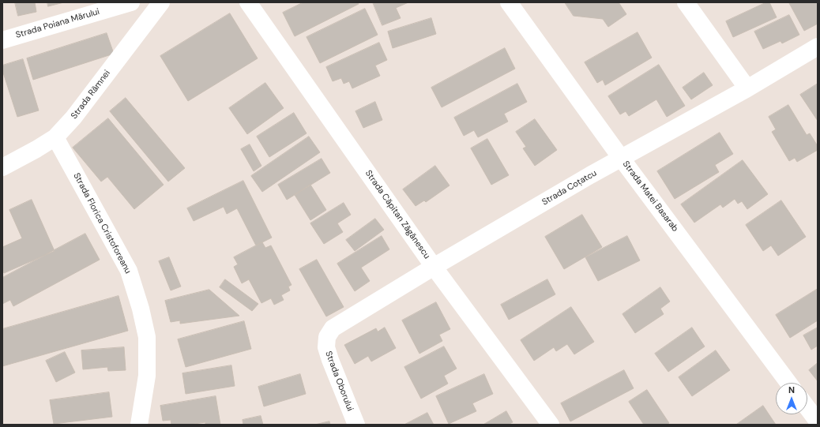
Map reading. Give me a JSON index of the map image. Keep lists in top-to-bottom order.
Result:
{
  "streets": {
    "street": [
      "Strada Poiana Mărului",
      "Strada Râmnei",
      "Strada Coțatcu",
      "Strada Matei Basarab",
      "Strada Căpitan Zăgănescu",
      "Strada Florica Cristoforeanu",
      "Strada Oborului"
    ]
  },
  "crossings": [
    ["Strada Râmnei", "Strada Florica Cristoforeanu"],
    ["Strada Coțatcu", "Strada Matei Basarab"],
    ["Strada Coțatcu", "Strada Căpitan Zăgănescu"],
    ["Strada Coțatcu", "Strada Oborului"]
  ],
  "north": "top"
}
